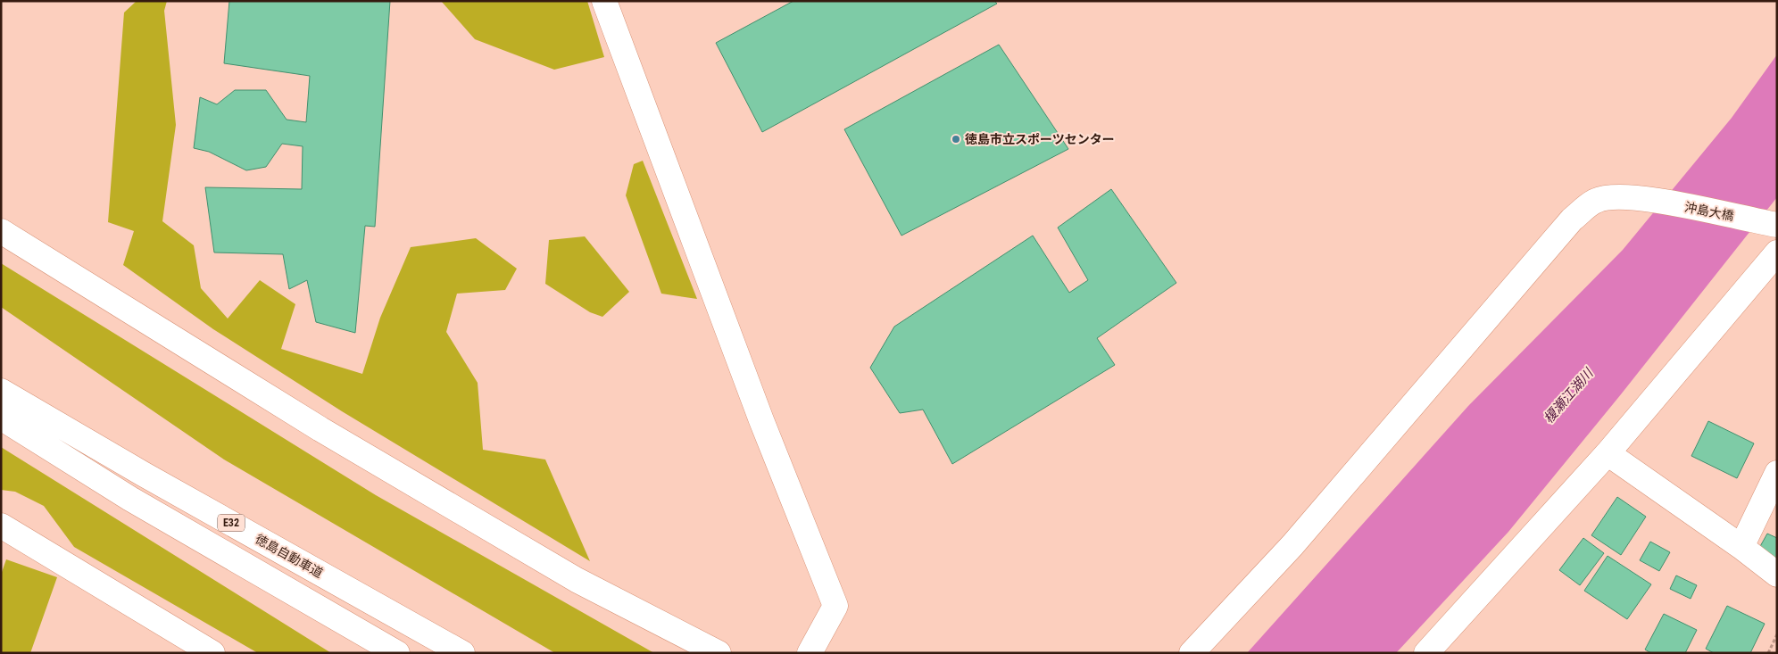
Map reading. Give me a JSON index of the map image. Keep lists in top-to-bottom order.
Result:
{
  "streets": {
    "main road": ["沖島大橋", "E32", "徳島自動車道"]
  },
  "water": ["榎瀬江湖川"],
  "places": ["徳島市立スポーツセンター"]
}
